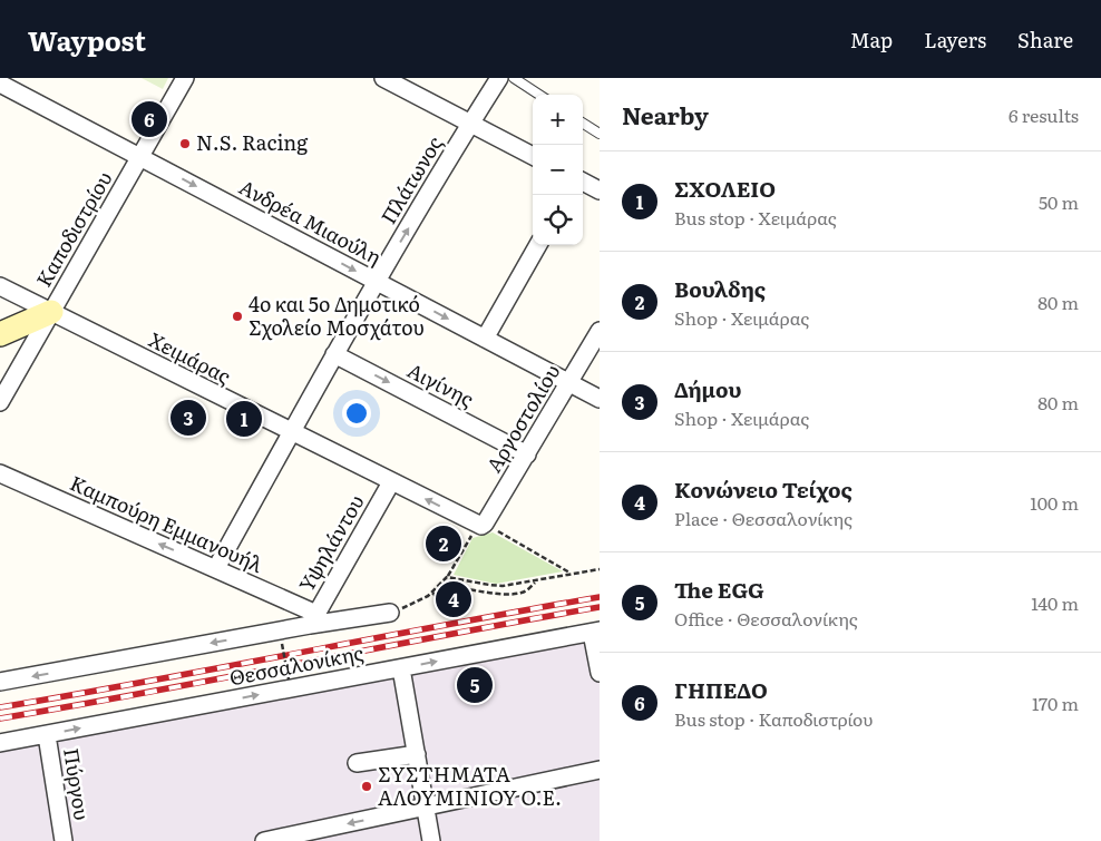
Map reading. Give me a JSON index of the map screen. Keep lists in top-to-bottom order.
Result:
{
  "streets": {
    "street": [
      "Πλάτωνος",
      "Ανδρέα Μιαούλη",
      "Καποδιστρίου",
      "Χειμάρας",
      "Αιγίνης",
      "Αργοστολίου",
      "Καμπούρη Εμμανουήλ",
      "Υψηλάντου",
      "Θεσσαλονίκης",
      "Πύργου"
    ]
  },
  "crossings": [
    ["Πλάτωνος", "Ανδρέα Μιαούλη"],
    ["Πλάτωνος", "Χειμάρας"],
    ["Πλάτωνος", "Αιγίνης"],
    ["Πλάτωνος", "Καμπούρη Εμμανουήλ"],
    ["Ανδρέα Μιαούλη", "Καποδιστρίου"],
    ["Ανδρέα Μιαούλη", "Αργοστολίου"],
    ["Καποδιστρίου", "Χειμάρας"],
    ["Χειμάρας", "Αργοστολίου"],
    ["Χειμάρας", "Υψηλάντου"],
    ["Αιγίνης", "Αργοστολίου"],
    ["Καμπούρη Εμμανουήλ", "Υψηλάντου"],
    ["Καμπούρη Εμμανουήλ", "Θεσσαλονίκης"],
    ["Υψηλάντου", "Θεσσαλονίκης"],
    ["Θεσσαλονίκης", "Πύργου"]
  ],
  "one_way": ["Ανδρέα Μιαούλη", "Αιγίνης", "Καμπούρη Εμμανουήλ"],
  "places": ["N.S. Racing", "4ο και 5ο Δημοτικό Σχολείο Μοσχάτου", "ΣΥΣΤΗΜΑΤΑ ΑΛΟΥΜΙΝΙΟΥ Ο.Ε."],
  "page": {
    "header": "Waypost",
    "nav": ["Map", "Layers", "Share"],
    "heading": ["Nearby", "6 results"],
    "map_buttons": ["+", "−"],
    "pins": [
      "6",
      "3",
      "1",
      "2",
      "4",
      "5"
    ],
    "list": [
      {
        "mark": "1",
        "name": "ΣΧΟΛΕΙΟ",
        "note": "Bus stop · Χειμάρας",
        "value": "50 m"
      },
      {
        "mark": "2",
        "name": "Βουλδης",
        "note": "Shop · Χειμάρας",
        "value": "80 m"
      },
      {
        "mark": "3",
        "name": "Δήμου",
        "note": "Shop · Χειμάρας",
        "value": "80 m"
      },
      {
        "mark": "4",
        "name": "Κονώνειο Τείχος",
        "note": "Place · Θεσσαλονίκης",
        "value": "100 m"
      },
      {
        "mark": "5",
        "name": "The EGG",
        "note": "Office · Θεσσαλονίκης",
        "value": "140 m"
      },
      {
        "mark": "6",
        "name": "ΓΗΠΕΔΟ",
        "note": "Bus stop · Καποδιστρίου",
        "value": "170 m"
      }
    ]
  }
}
